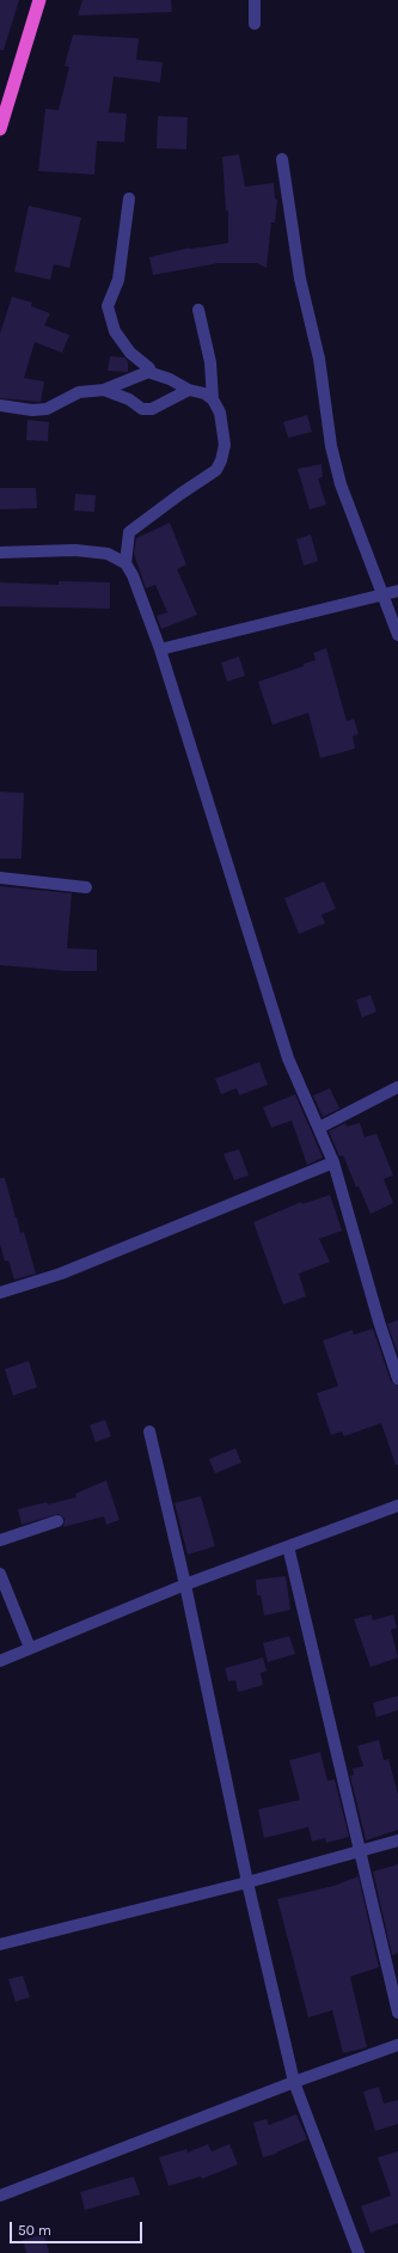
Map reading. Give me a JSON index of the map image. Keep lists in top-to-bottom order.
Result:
{
  "scale_bar": "50 m"
}
